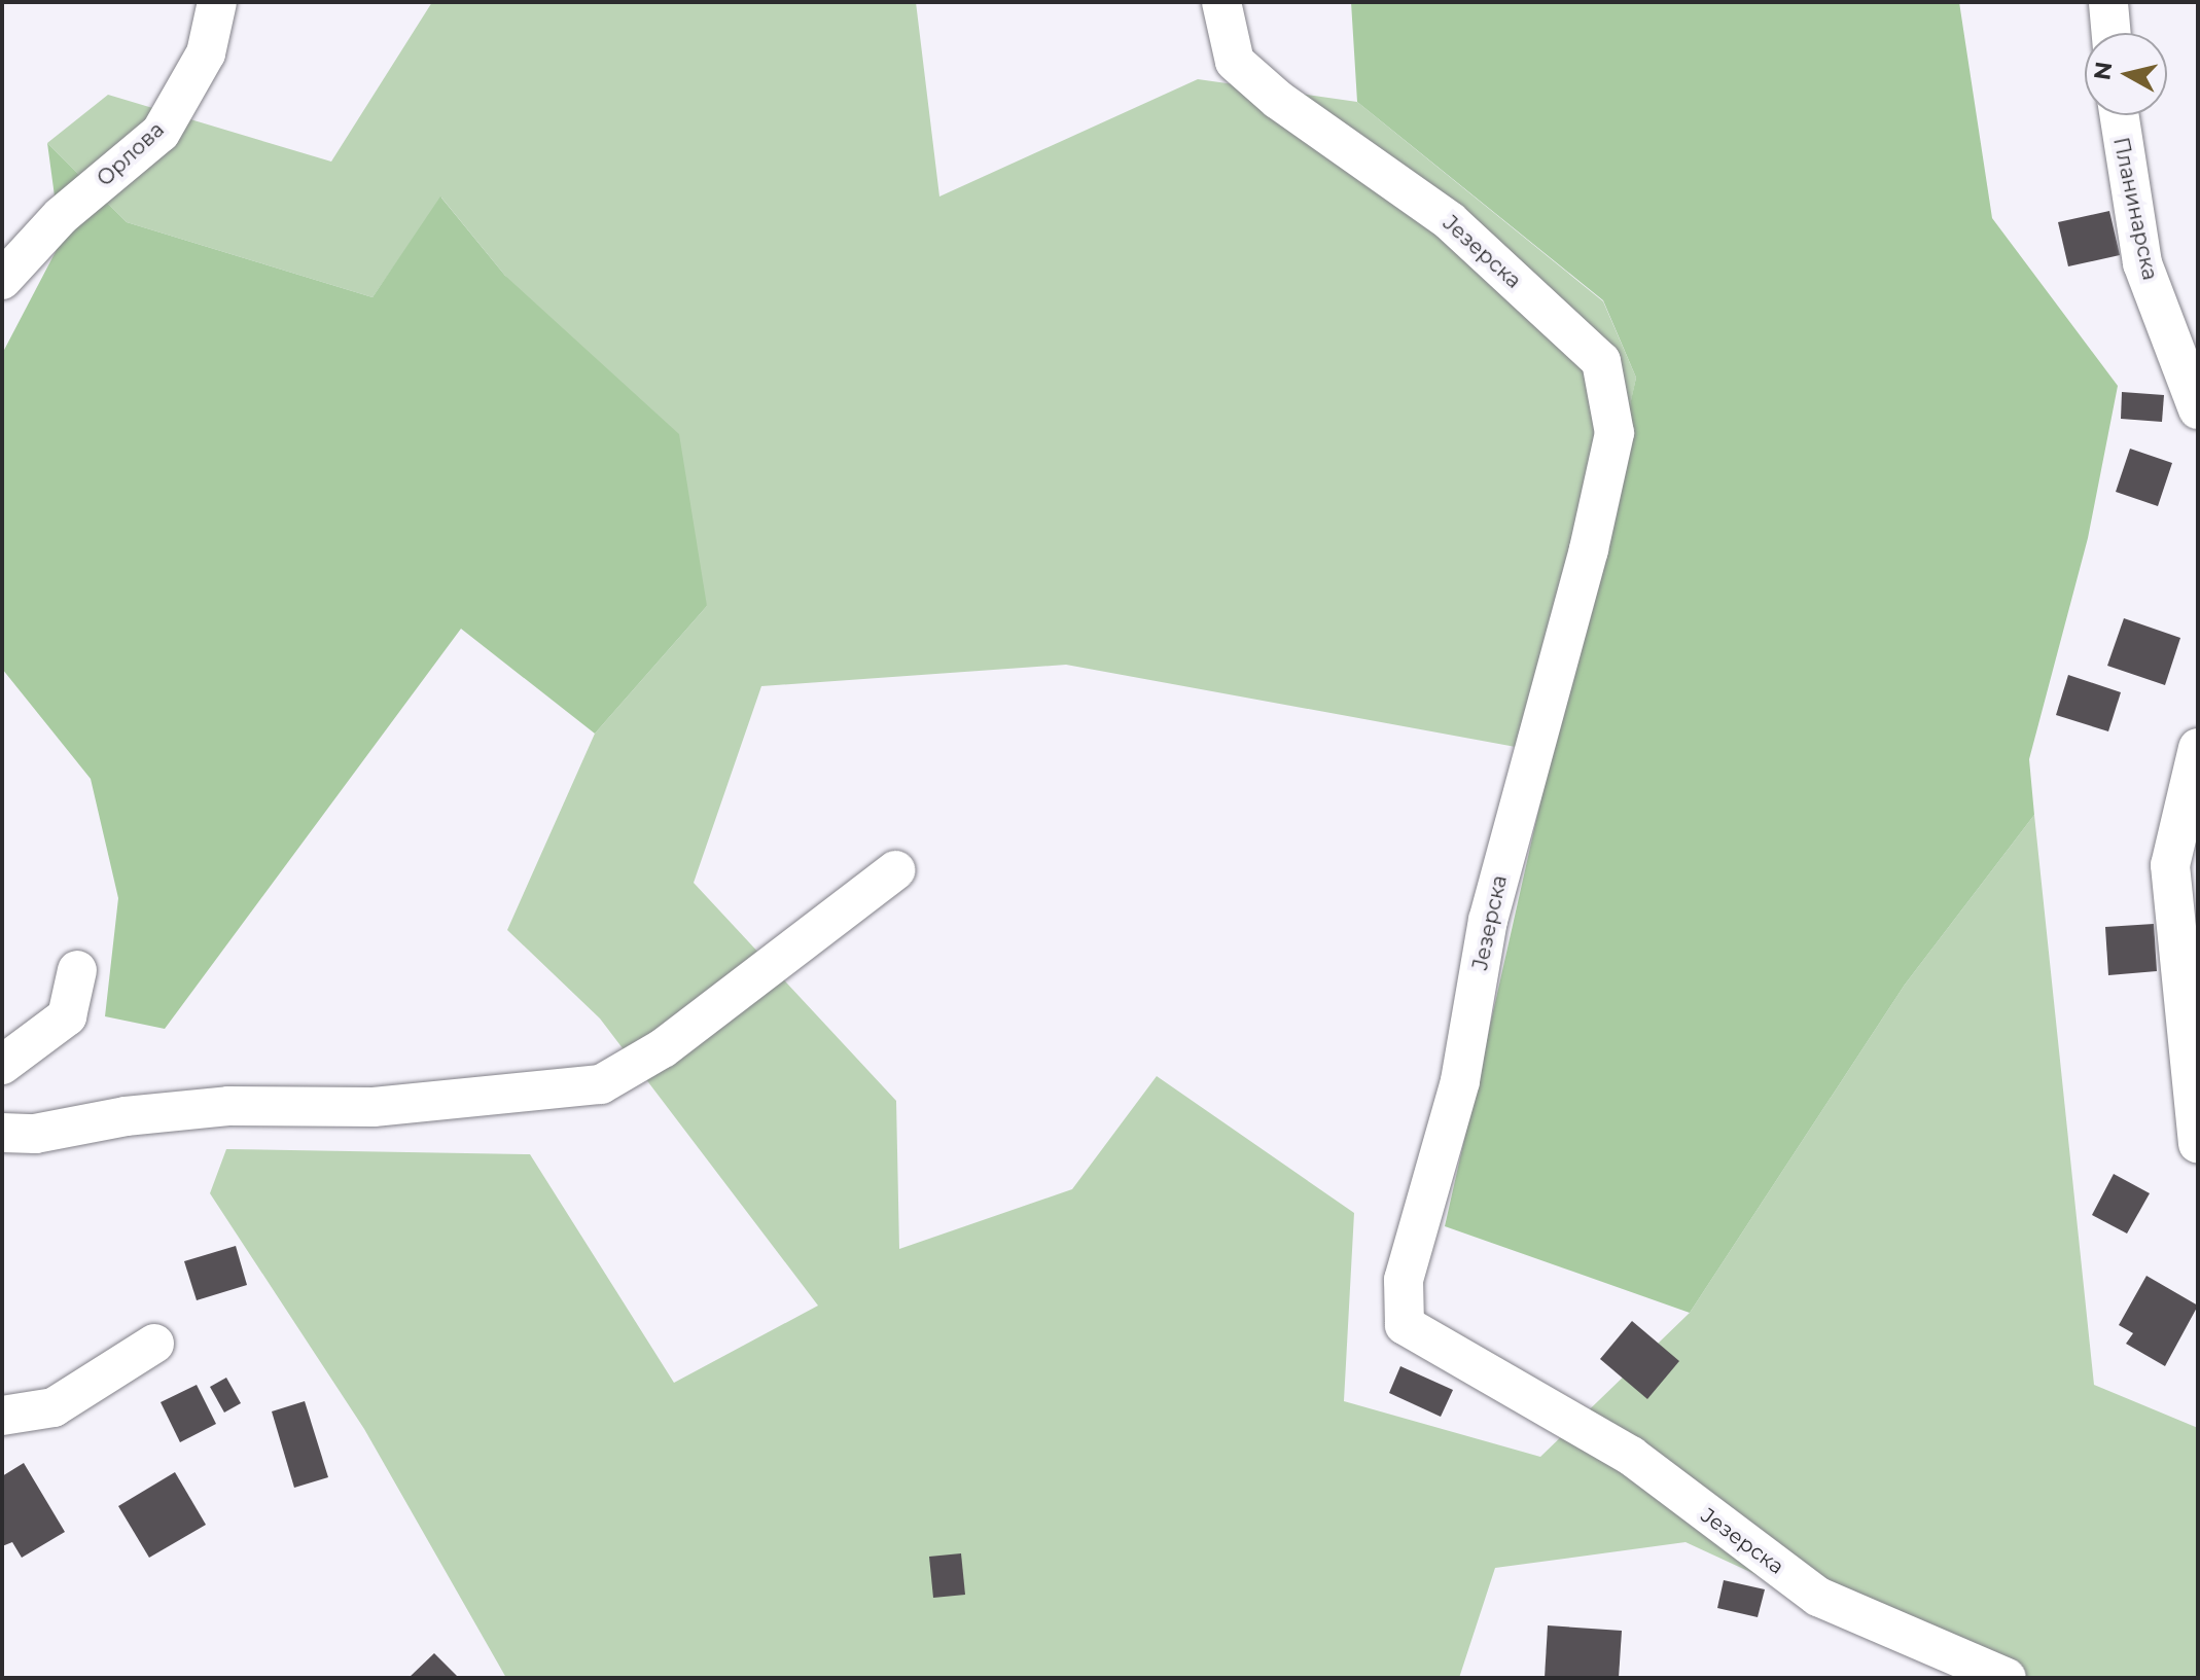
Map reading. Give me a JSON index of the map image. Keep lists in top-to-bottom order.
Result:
{
  "streets": {
    "street": ["Орлова", "Планинарска", "Језерска"]
  },
  "north": "left"
}
